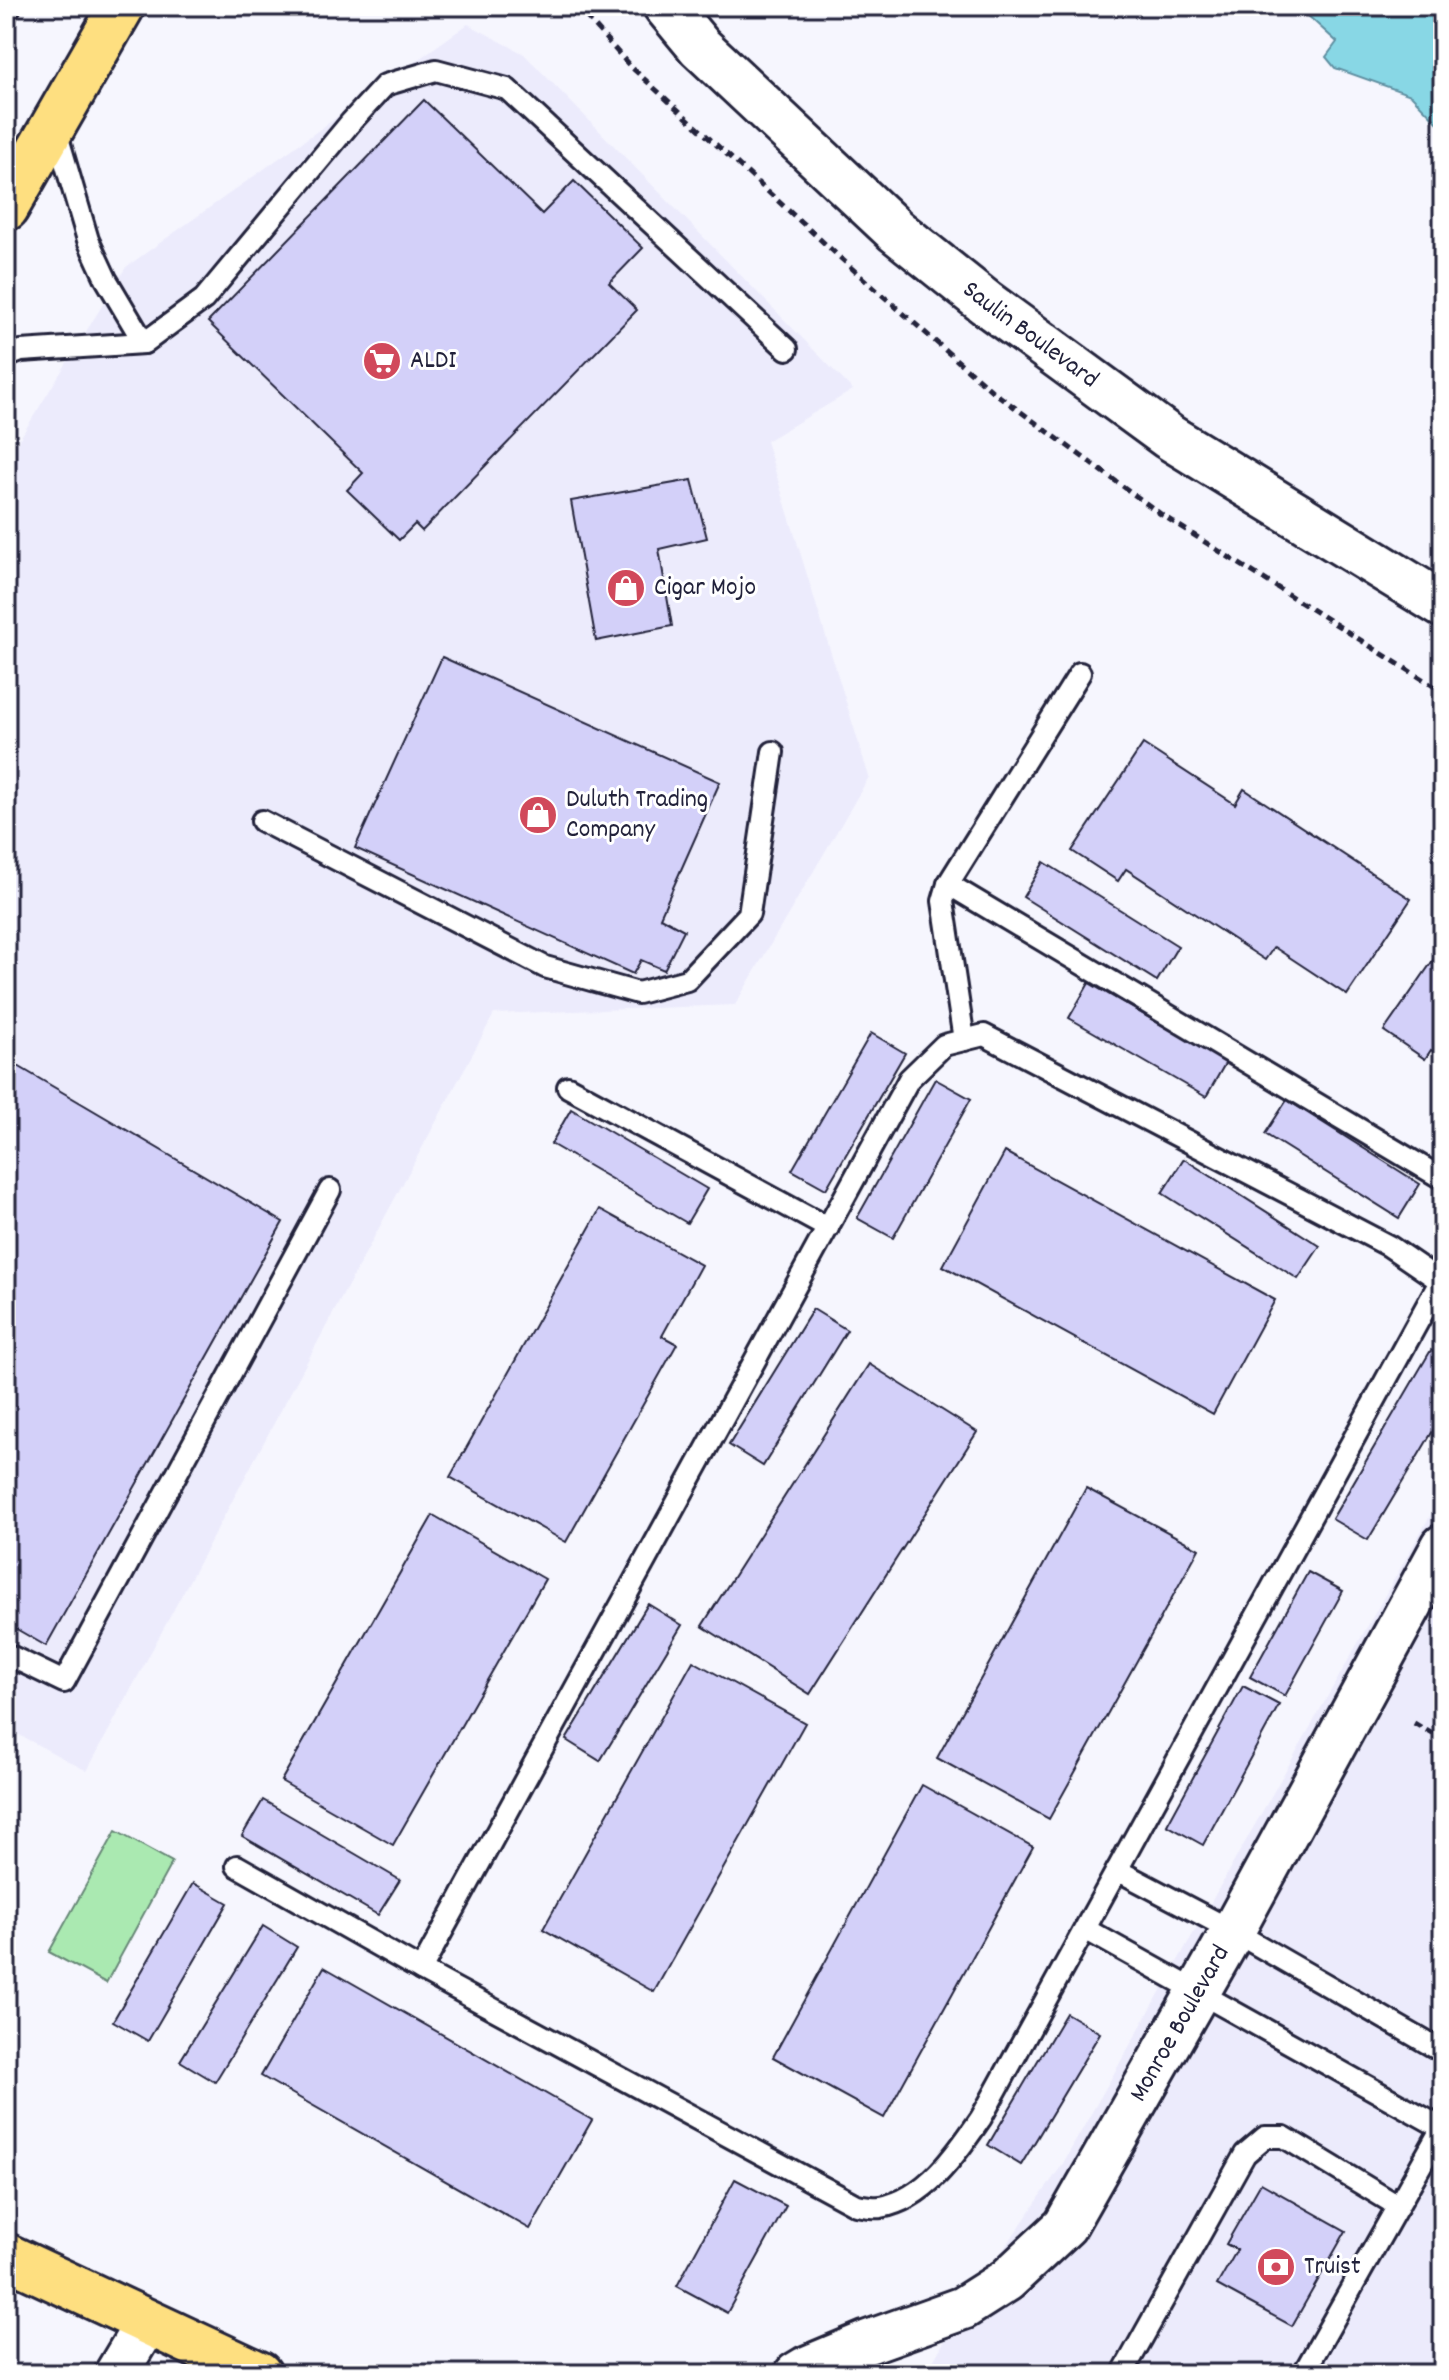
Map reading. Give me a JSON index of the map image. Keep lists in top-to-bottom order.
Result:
{
  "streets": {
    "street": ["Saulin Boulevard", "Monroe Boulevard"]
  },
  "places": {
    "supermarket": ["ALDI"],
    "shop": ["Cigar Mojo", "Duluth Trading Company"],
    "bank": ["Truist"]
  }
}
